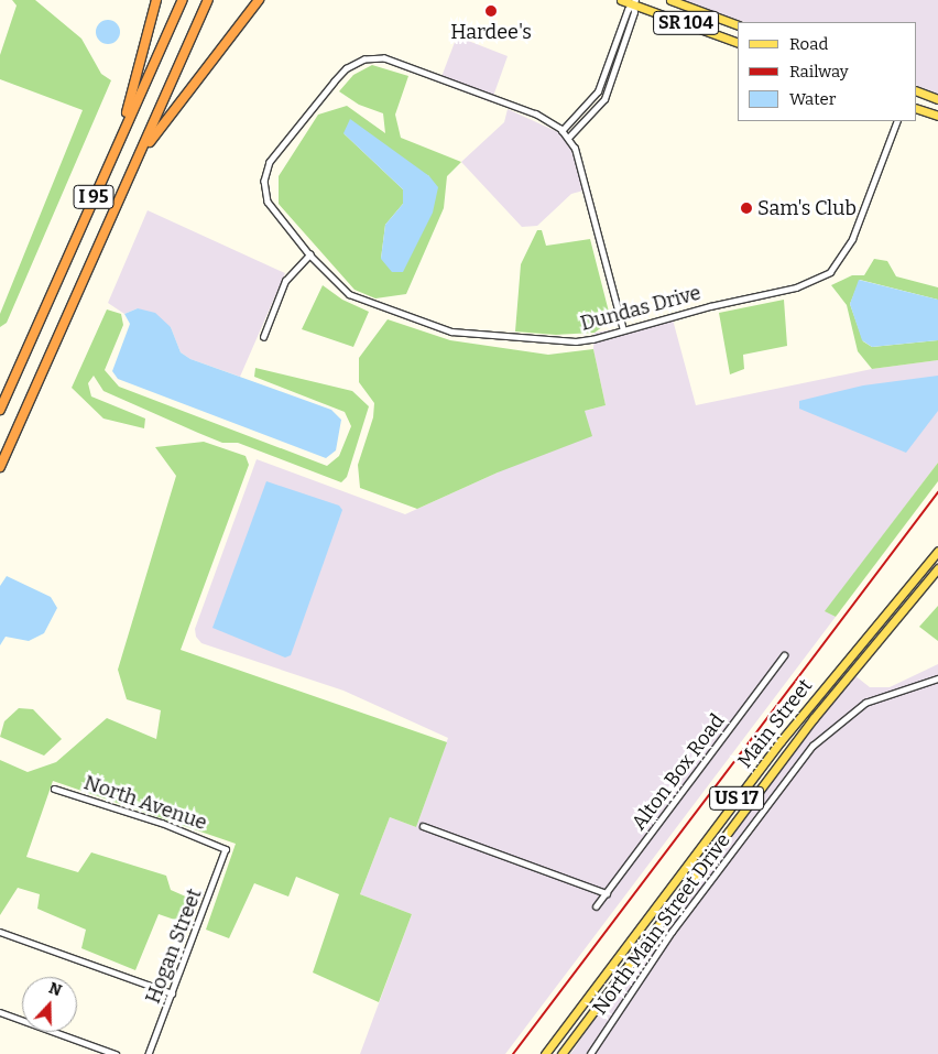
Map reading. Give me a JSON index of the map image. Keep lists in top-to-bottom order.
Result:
{
  "streets": {
    "highway": ["I 95"],
    "main road": ["SR 104", "Main Street", "US 17"],
    "street": [
      "Dundas Drive",
      "Alton Box Road",
      "North Avenue",
      "North Main Street Drive",
      "Hogan Street"
    ]
  },
  "crossings": [
    ["North Avenue", "Hogan Street"]
  ],
  "places": ["Hardee's", "Sam's Club"],
  "legend": ["Road", "Railway", "Water"],
  "north": "top"
}
